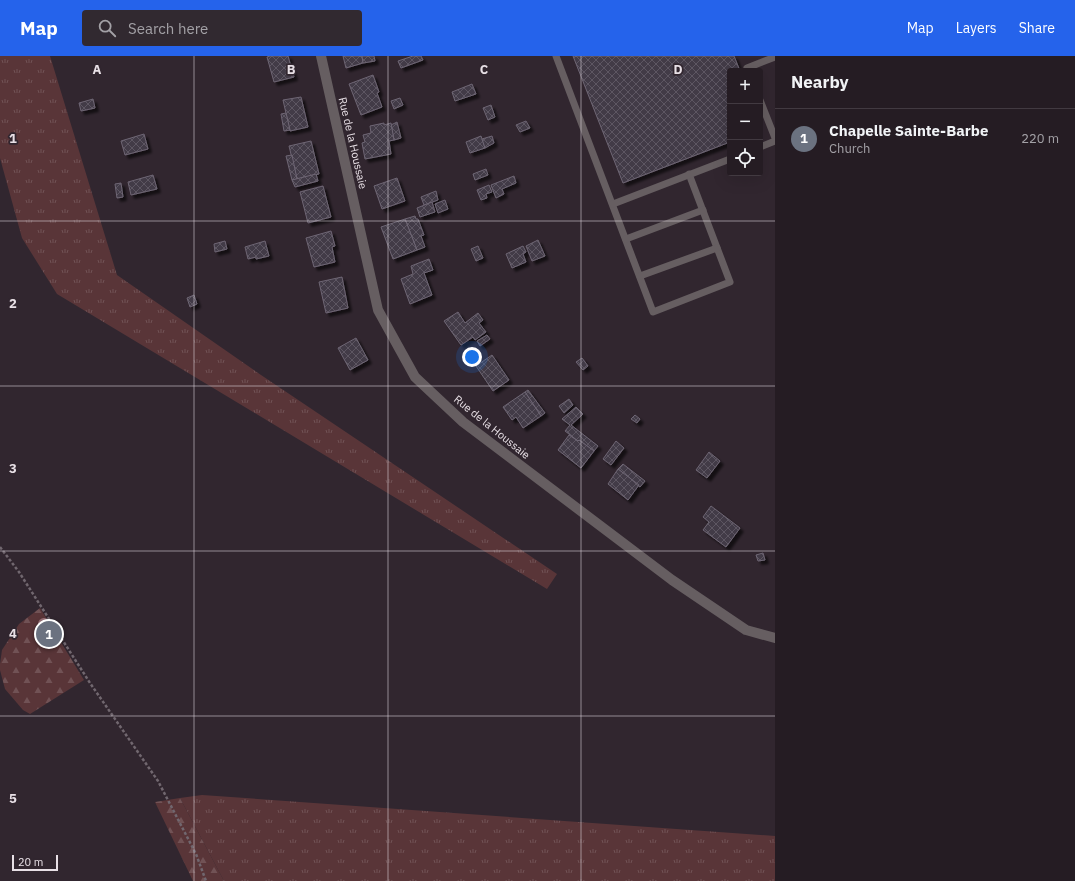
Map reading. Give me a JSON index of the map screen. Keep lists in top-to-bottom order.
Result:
{
  "streets": {
    "street": ["Rue de la Houssaie"]
  },
  "scale_bar": "20 m",
  "page": {
    "header": "Map",
    "search": "Search here",
    "nav": ["Map", "Layers", "Share"],
    "heading": "Nearby",
    "map_buttons": ["+", "−"],
    "list": [
      {
        "mark": "1",
        "name": "Chapelle Sainte-Barbe",
        "note": "Church",
        "value": "220 m"
      }
    ],
    "pins": "1",
    "scale": "20 m"
  },
  "grid": {
    "columns": [
      "A",
      "B",
      "C",
      "D"
    ],
    "rows": [
      "1",
      "2",
      "3",
      "4",
      "5"
    ]
  }
}
